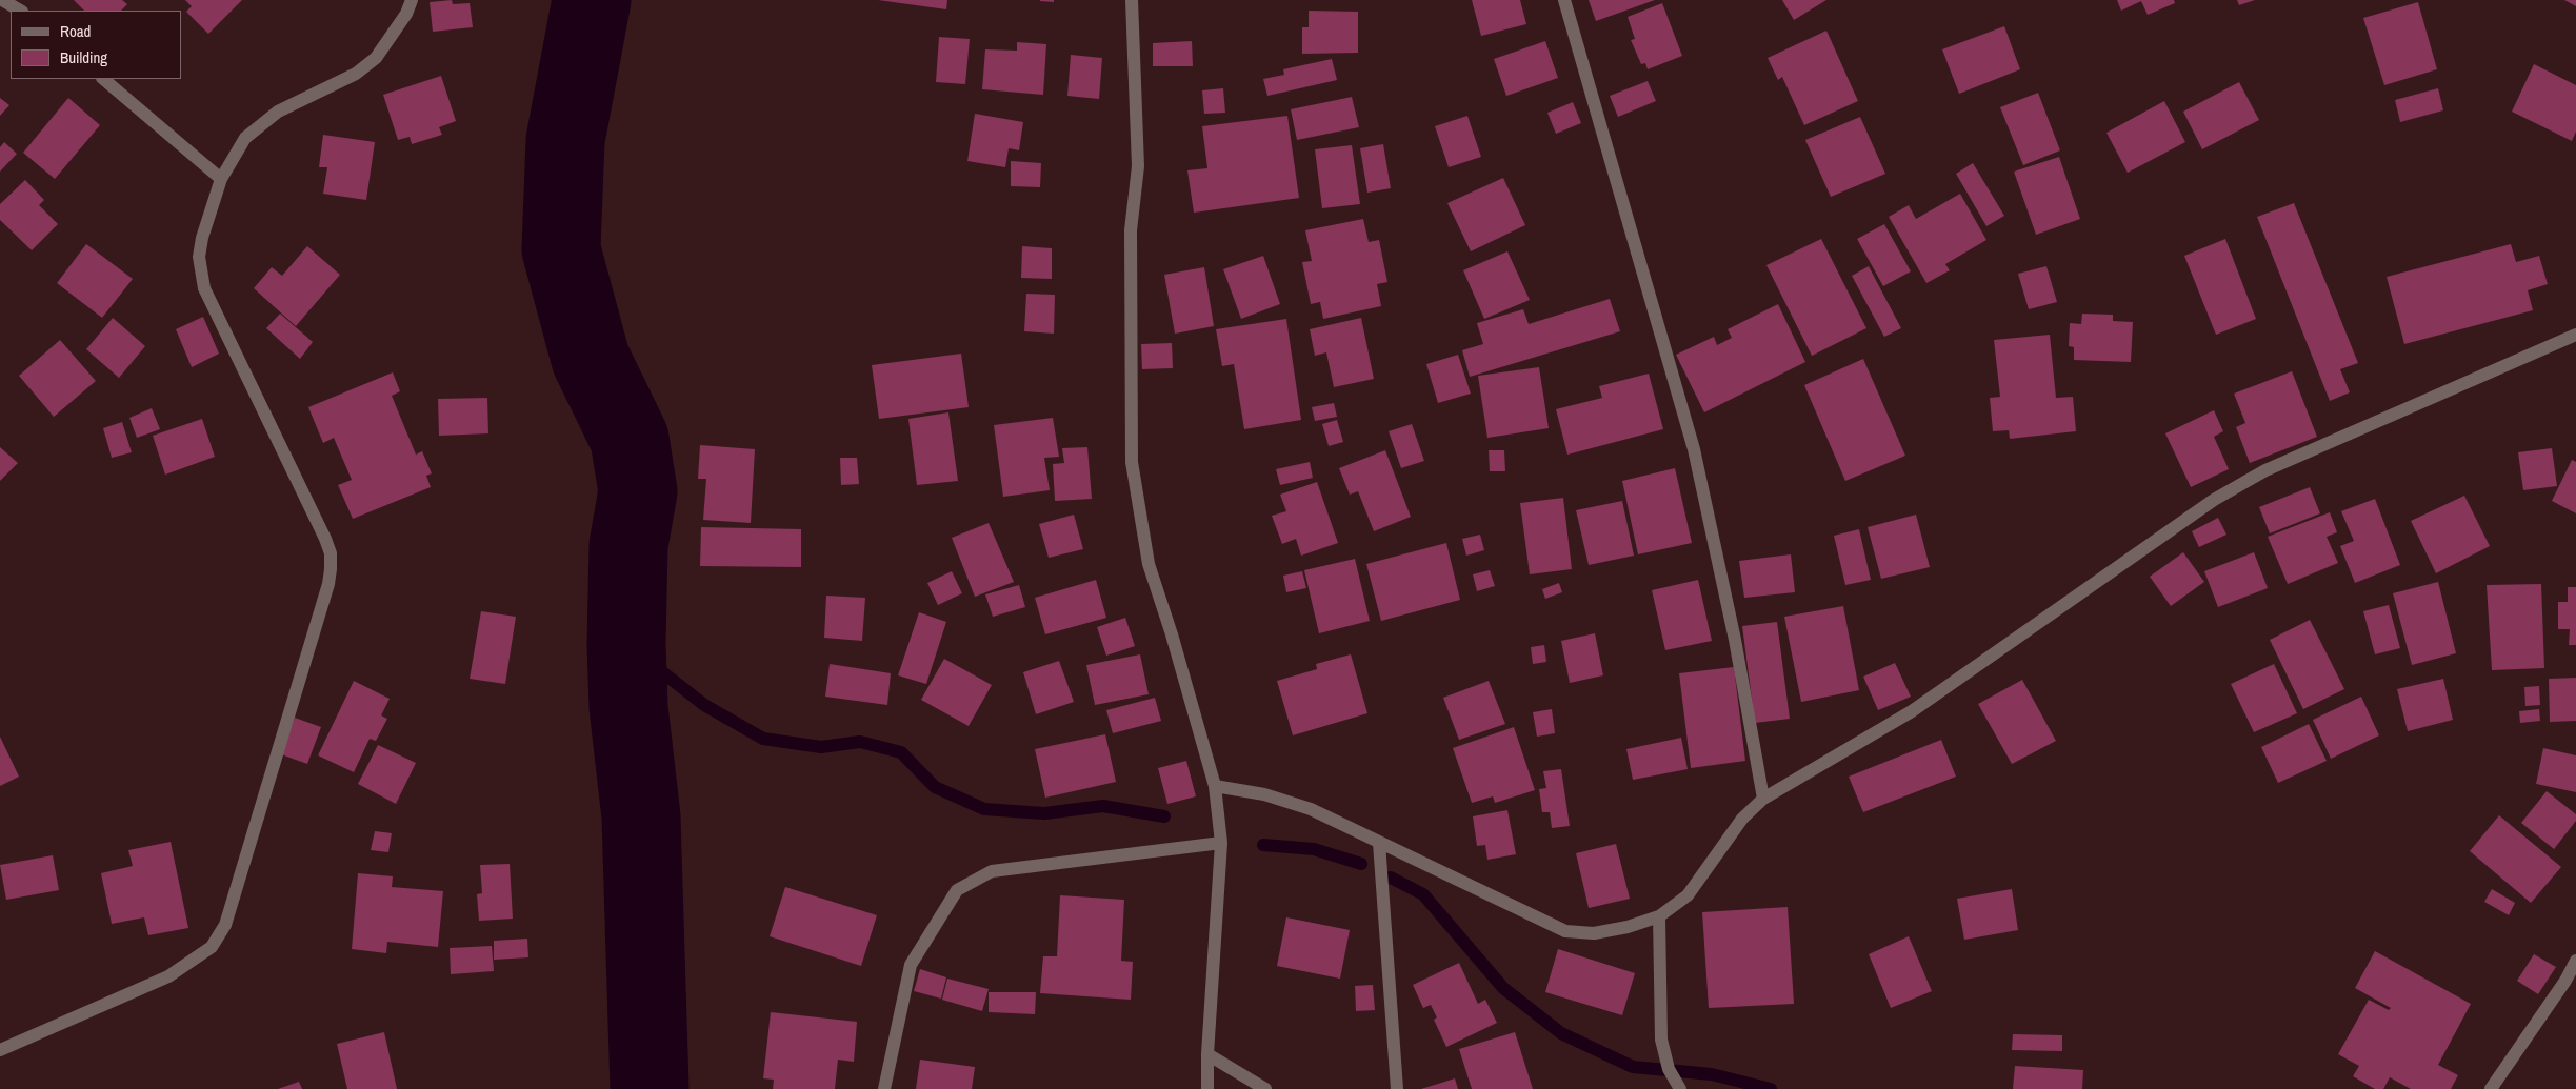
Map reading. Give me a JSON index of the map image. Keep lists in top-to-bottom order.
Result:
{
  "legend": ["Road", "Building"]
}
